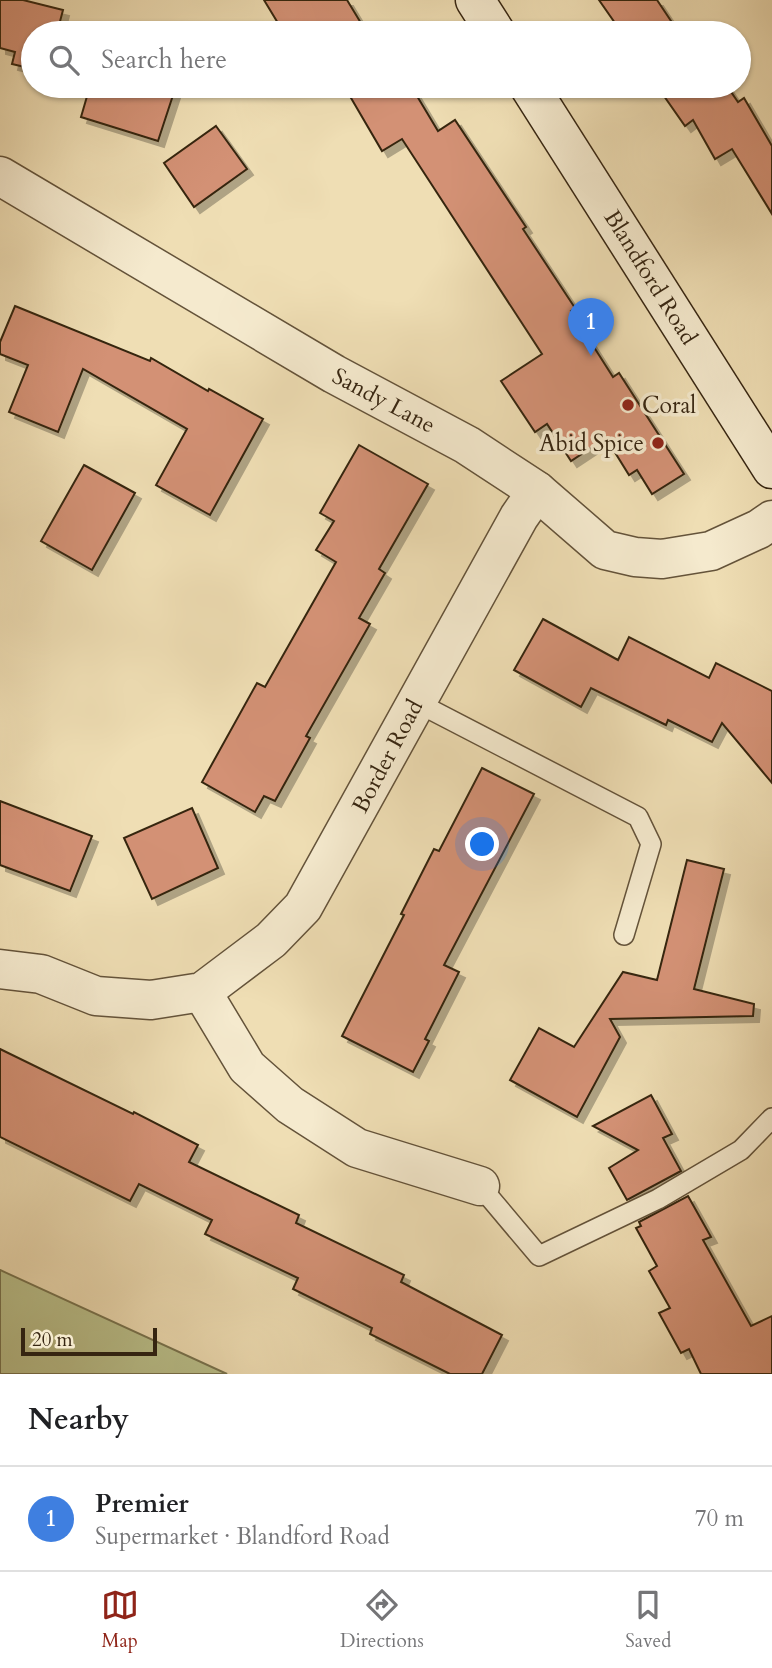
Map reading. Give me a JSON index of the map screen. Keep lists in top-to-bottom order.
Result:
{
  "streets": {
    "street": ["Blandford Road", "Sandy Lane", "Border Road"]
  },
  "crossings": [
    ["Sandy Lane", "Border Road"]
  ],
  "places": ["Coral", "Abid Spice"],
  "scale_bar": "20 m",
  "page": {
    "search": "Search here",
    "pins": "1",
    "scale": "20 m",
    "heading": "Nearby",
    "list": [
      {
        "mark": "1",
        "name": "Premier",
        "note": "Supermarket · Blandford Road",
        "value": "70 m"
      }
    ],
    "nav": ["Map", "Directions", "Saved"]
  }
}
